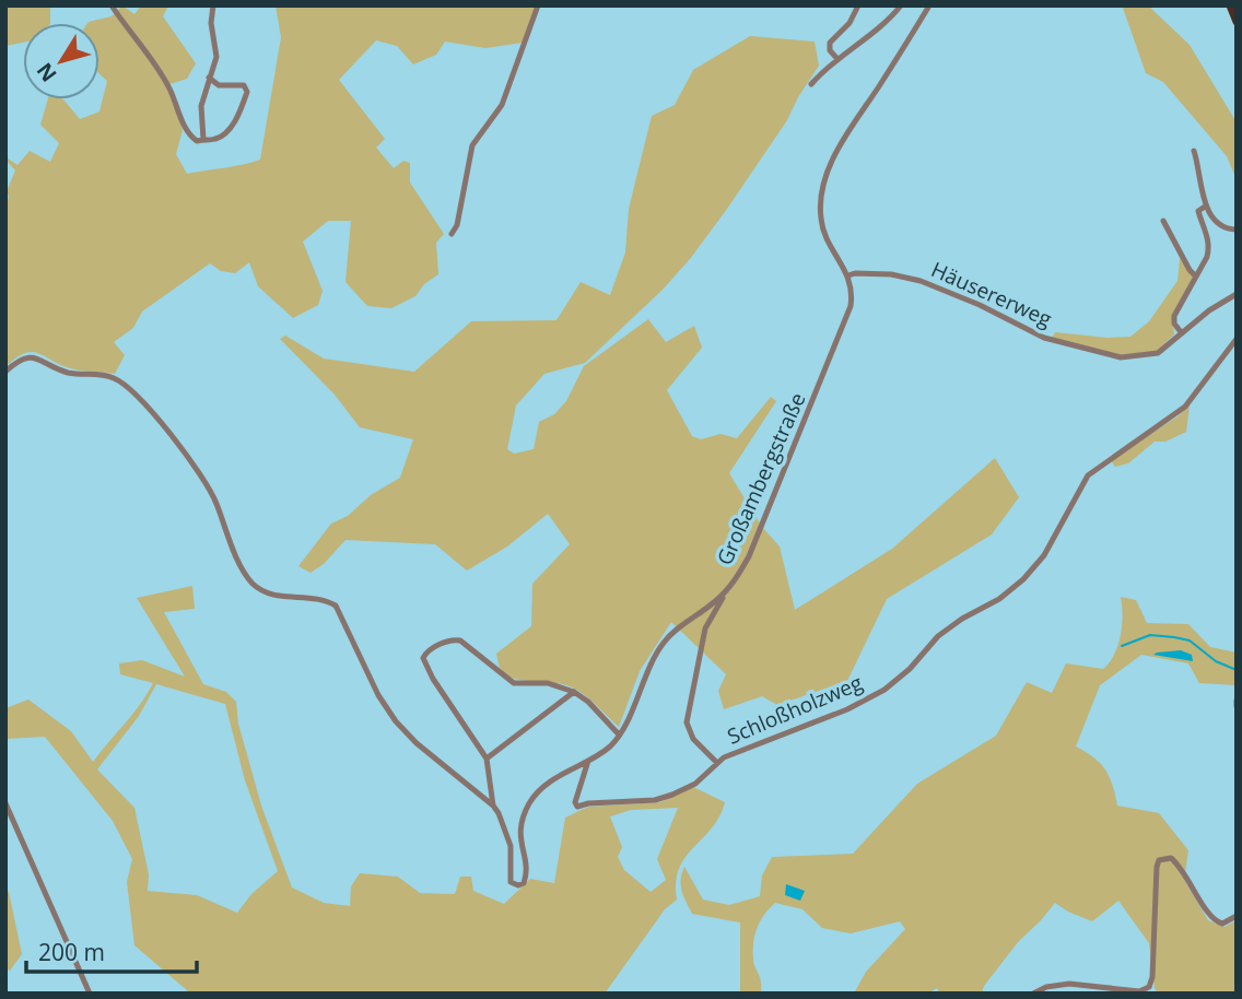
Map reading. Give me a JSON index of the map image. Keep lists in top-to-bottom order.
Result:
{
  "streets": {
    "street": ["Häusererweg", "Großambergstraße", "Schloßholzweg"]
  },
  "crossings": [
    ["Häusererweg", "Großambergstraße"],
    ["Großambergstraße", "Schloßholzweg"]
  ],
  "scale_bar": "200 m",
  "north": "bottom left"
}
